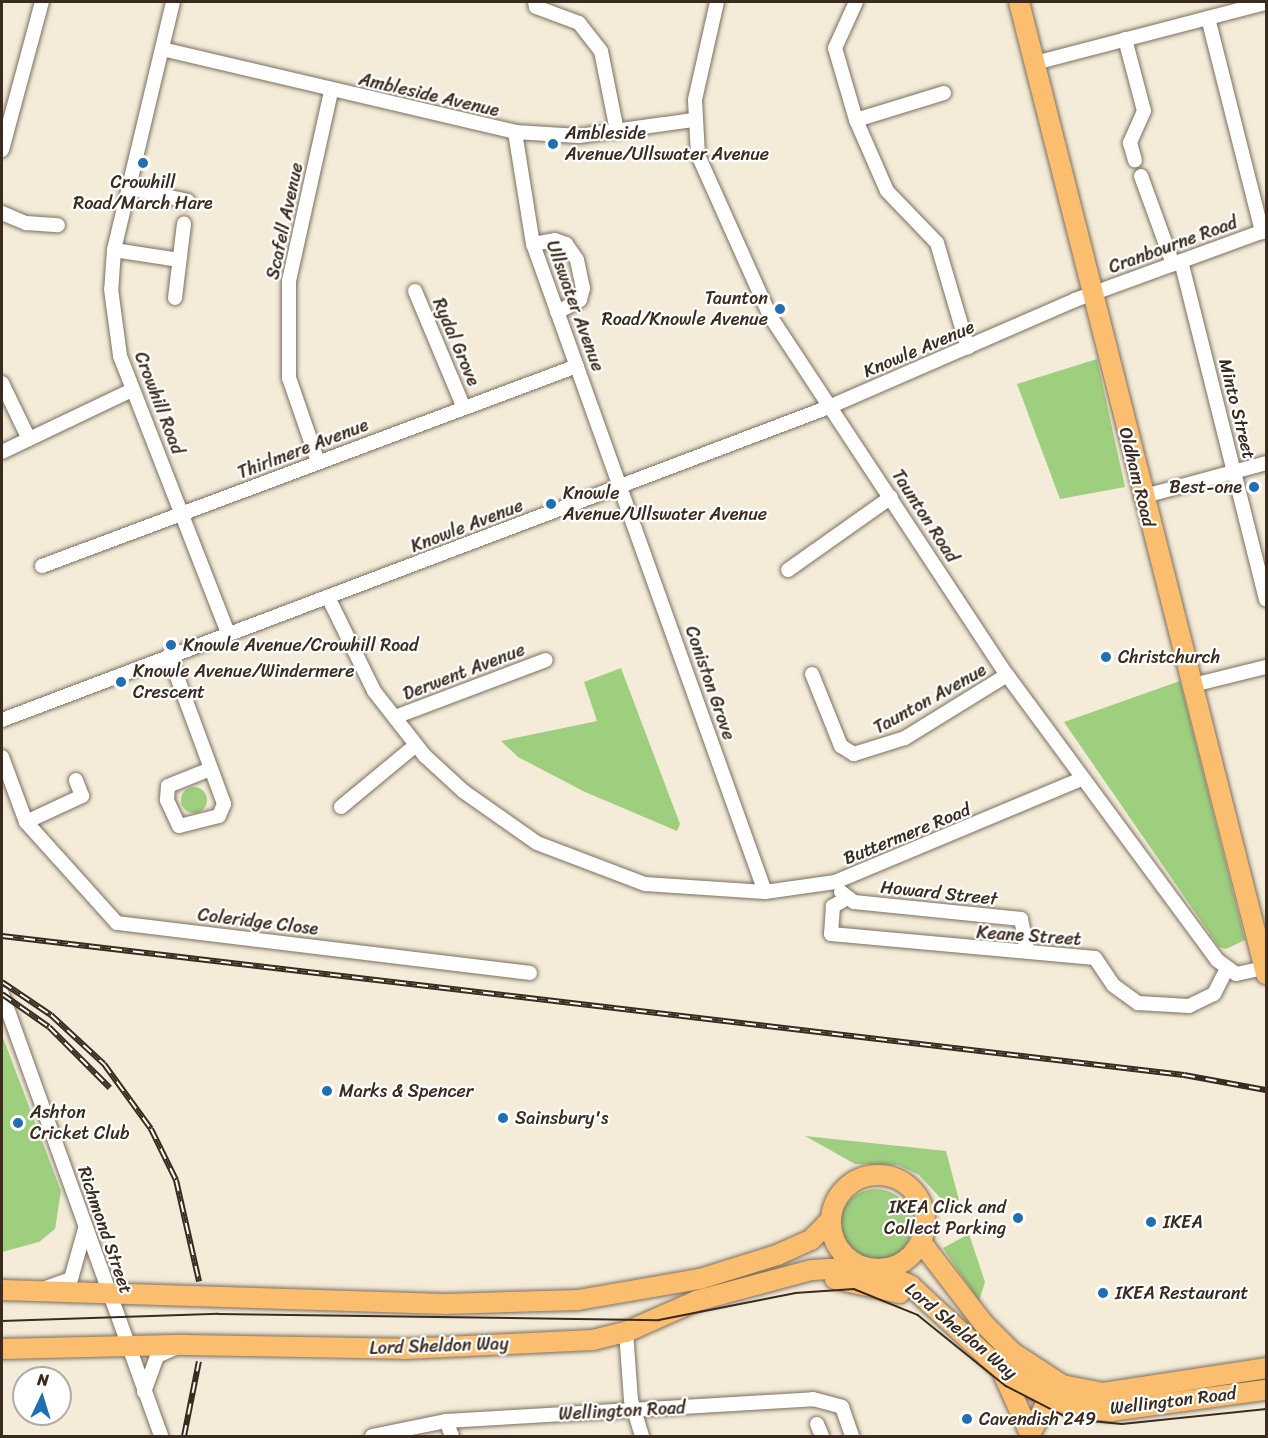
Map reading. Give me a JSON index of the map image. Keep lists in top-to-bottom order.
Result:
{
  "streets": {
    "highway": ["Oldham Road", "Lord Sheldon Way", "Wellington Road"],
    "street": [
      "Ambleside Avenue",
      "Scafell Avenue",
      "Cranbourne Road",
      "Ullswater Avenue",
      "Rydal Grove",
      "Knowle Avenue",
      "Crowhill Road",
      "Minto Street",
      "Thirlmere Avenue",
      "Taunton Road",
      "Derwent Avenue",
      "Coniston Grove",
      "Taunton Avenue",
      "Buttermere Road",
      "Howard Street",
      "Coleridge Close",
      "Keane Street",
      "Richmond Street"
    ]
  },
  "crossings": [
    ["Ambleside Avenue", "Scafell Avenue"],
    ["Ambleside Avenue", "Ullswater Avenue"],
    ["Ambleside Avenue", "Crowhill Road"],
    ["Ambleside Avenue", "Taunton Road"],
    ["Scafell Avenue", "Thirlmere Avenue"],
    ["Cranbourne Road", "Knowle Avenue"],
    ["Cranbourne Road", "Minto Street"],
    ["Cranbourne Road", "Oldham Road"],
    ["Ullswater Avenue", "Knowle Avenue"],
    ["Ullswater Avenue", "Thirlmere Avenue"],
    ["Ullswater Avenue", "Coniston Grove"],
    ["Rydal Grove", "Thirlmere Avenue"],
    ["Knowle Avenue", "Crowhill Road"],
    ["Knowle Avenue", "Oldham Road"],
    ["Knowle Avenue", "Taunton Road"],
    ["Knowle Avenue", "Coniston Grove"],
    ["Knowle Avenue", "Buttermere Road"],
    ["Crowhill Road", "Thirlmere Avenue"],
    ["Taunton Road", "Taunton Avenue"],
    ["Taunton Road", "Buttermere Road"],
    ["Taunton Road", "Keane Street"],
    ["Derwent Avenue", "Buttermere Road"],
    ["Coniston Grove", "Buttermere Road"],
    ["Howard Street", "Keane Street"],
    ["Richmond Street", "Lord Sheldon Way"],
    ["Lord Sheldon Way", "Wellington Road"]
  ],
  "places": [
    "Ambleside Avenue/Ullswater Avenue",
    "Crowhill Road/March Hare",
    "Taunton Road/Knowle Avenue",
    "Best-one",
    "Knowle Avenue/Ullswater Avenue",
    "Knowle Avenue/Crowhill Road",
    "Christchurch",
    "Knowle Avenue/Windermere Crescent",
    "Marks & Spencer",
    "Sainsbury's",
    "Ashton Cricket Club",
    "IKEA Click and Collect Parking",
    "IKEA",
    "IKEA Restaurant",
    "Cavendish 249"
  ],
  "north": "top"
}
